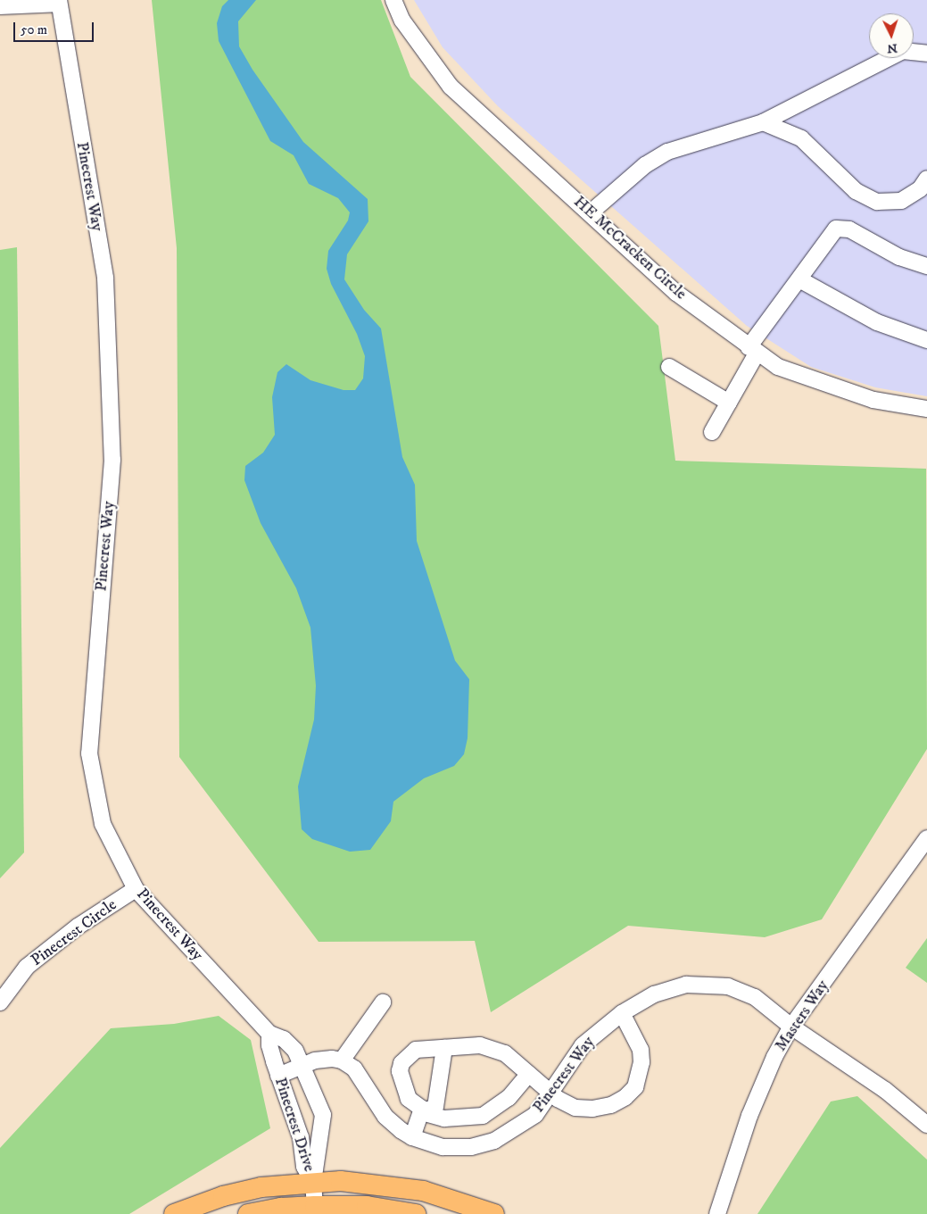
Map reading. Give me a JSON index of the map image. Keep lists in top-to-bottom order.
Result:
{
  "streets": {
    "street": [
      "Pinecrest Way",
      "HE McCracken Circle",
      "Pinecrest Circle",
      "Masters Way",
      "Pinecrest Drive"
    ]
  },
  "crossings": [
    ["Pinecrest Way", "Pinecrest Circle"],
    ["Pinecrest Way", "Masters Way"],
    ["Pinecrest Way", "Pinecrest Drive"]
  ],
  "scale_bar": "50 m",
  "north": "bottom"
}
